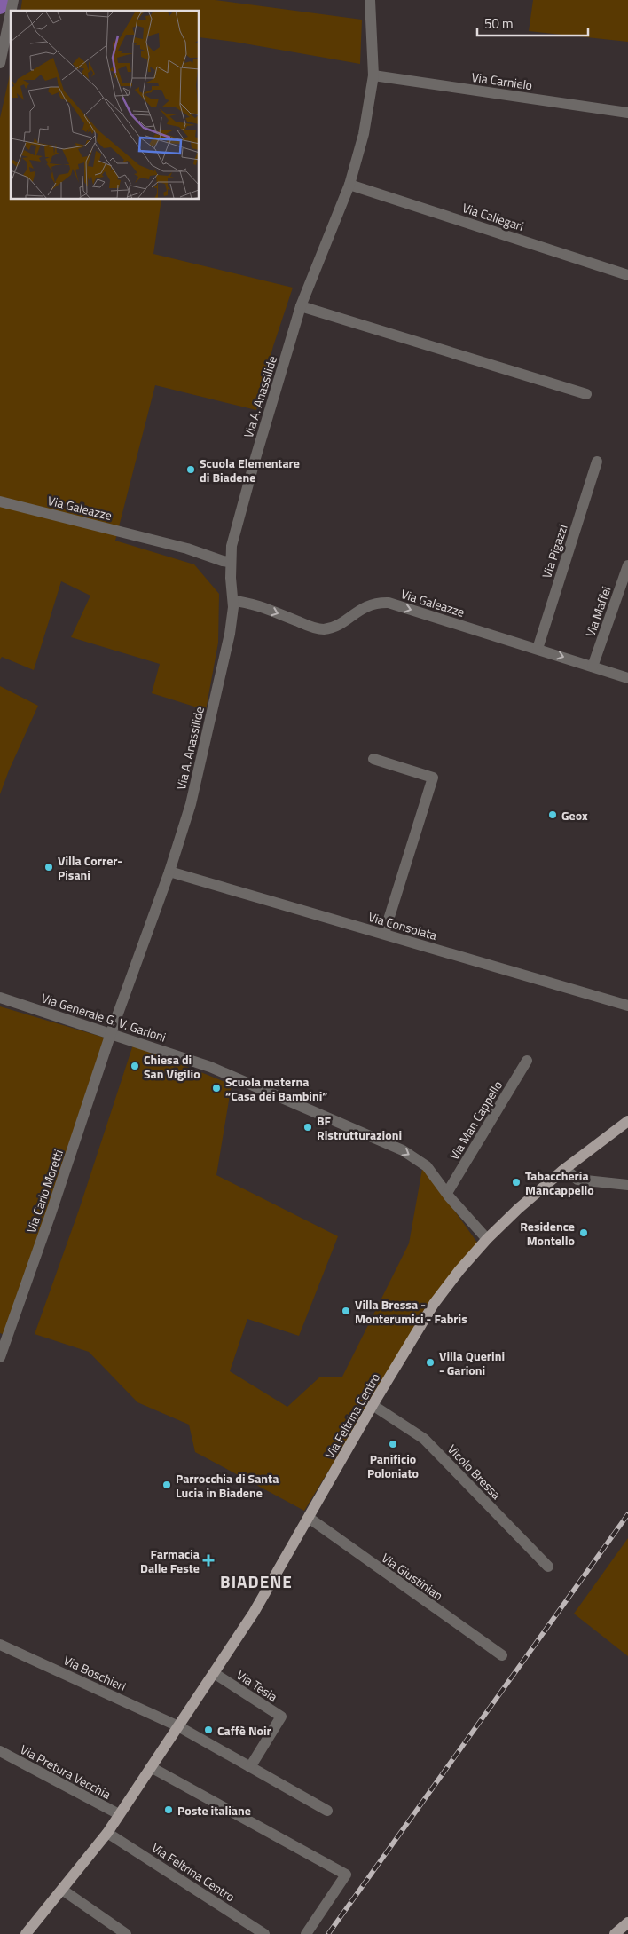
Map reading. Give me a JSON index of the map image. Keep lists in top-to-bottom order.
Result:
{
  "streets": {
    "main road": ["Via Feltrina Centro"],
    "street": [
      "Via Carnielo",
      "Via Callegari",
      "Via A. Anassilide",
      "Via Galeazze",
      "Via Pigazzi",
      "Via Maffei",
      "Via Consolata",
      "Via Generale G. V. Garioni",
      "Via Man Cappello",
      "Via Carlo Moretti",
      "Vicolo Bressa",
      "Via Giustinian",
      "Via Boschieri",
      "Via Tesia",
      "Via Pretura Vecchia"
    ]
  },
  "crossings": [
    ["Via Carnielo", "Via A. Anassilide"],
    ["Via Callegari", "Via A. Anassilide"],
    ["Via A. Anassilide", "Via Galeazze"],
    ["Via A. Anassilide", "Via Consolata"],
    ["Via A. Anassilide", "Via Generale G. V. Garioni"],
    ["Via A. Anassilide", "Via Carlo Moretti"],
    ["Via Galeazze", "Via Pigazzi"],
    ["Via Galeazze", "Via Maffei"],
    ["Via Generale G. V. Garioni", "Via Man Cappello"],
    ["Via Generale G. V. Garioni", "Via Carlo Moretti"],
    ["Via Generale G. V. Garioni", "Via Feltrina Centro"],
    ["Via Feltrina Centro", "Vicolo Bressa"],
    ["Via Feltrina Centro", "Via Giustinian"],
    ["Via Feltrina Centro", "Via Boschieri"],
    ["Via Feltrina Centro", "Via Tesia"],
    ["Via Feltrina Centro", "Via Pretura Vecchia"]
  ],
  "one_way": ["Via Galeazze", "Via Generale G. V. Garioni"],
  "districts": ["BIADENE"],
  "places": {
    "other": [
      "Scuola Elementare di Biadene",
      "Geox",
      "Villa Correr- Pisani",
      "Chiesa di San Vigilio",
      "Scuola materna “Casa dei Bambini”",
      "BF Ristrutturazioni",
      "Tabaccheria Mancappello",
      "Residence Montello",
      "Villa Bressa - Monterumici - Fabris",
      "Villa Querini - Garioni",
      "Panificio Poloniato",
      "Parrocchia di Santa Lucia in Biadene",
      "Caffè Noir",
      "Poste italiane"
    ],
    "health": ["Farmacia Dalle Feste"]
  },
  "scale_bar": "50 m"
}
